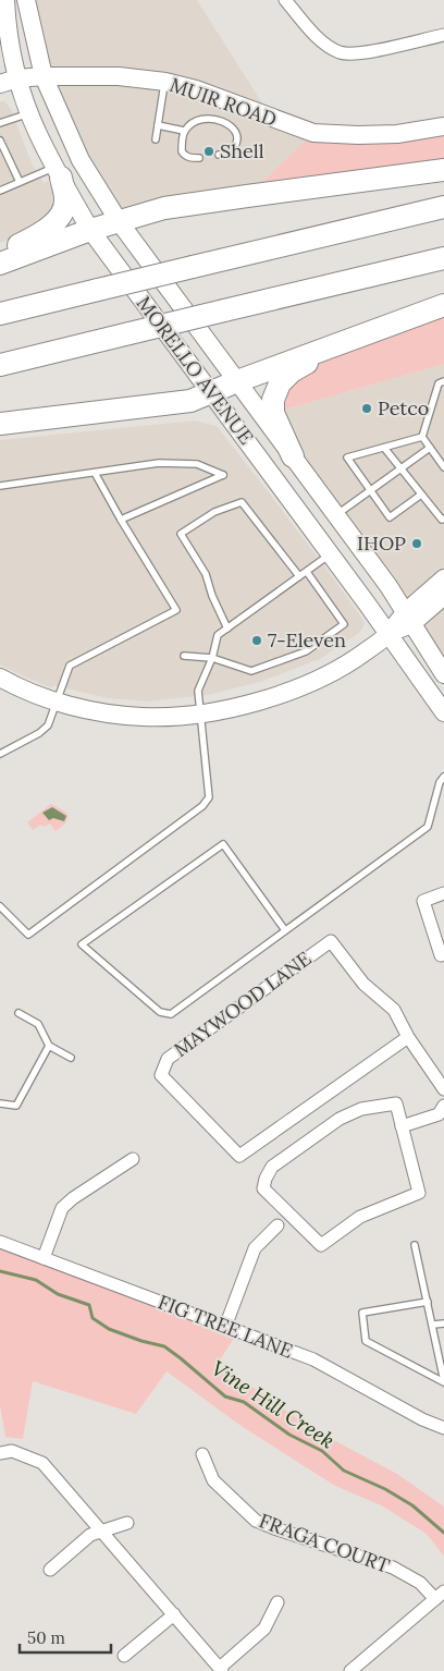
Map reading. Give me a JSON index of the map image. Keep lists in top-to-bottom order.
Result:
{
  "streets": {
    "street": [
      "MUIR ROAD",
      "MORELLO AVENUE",
      "MAYWOOD LANE",
      "FIG TREE LANE",
      "FRAGA COURT"
    ]
  },
  "crossings": [
    ["MUIR ROAD", "MORELLO AVENUE"]
  ],
  "water": ["Vine Hill Creek"],
  "places": [
    "Shell",
    "Petco",
    "IHOP",
    "7-Eleven"
  ],
  "scale_bar": "50 m"
}
